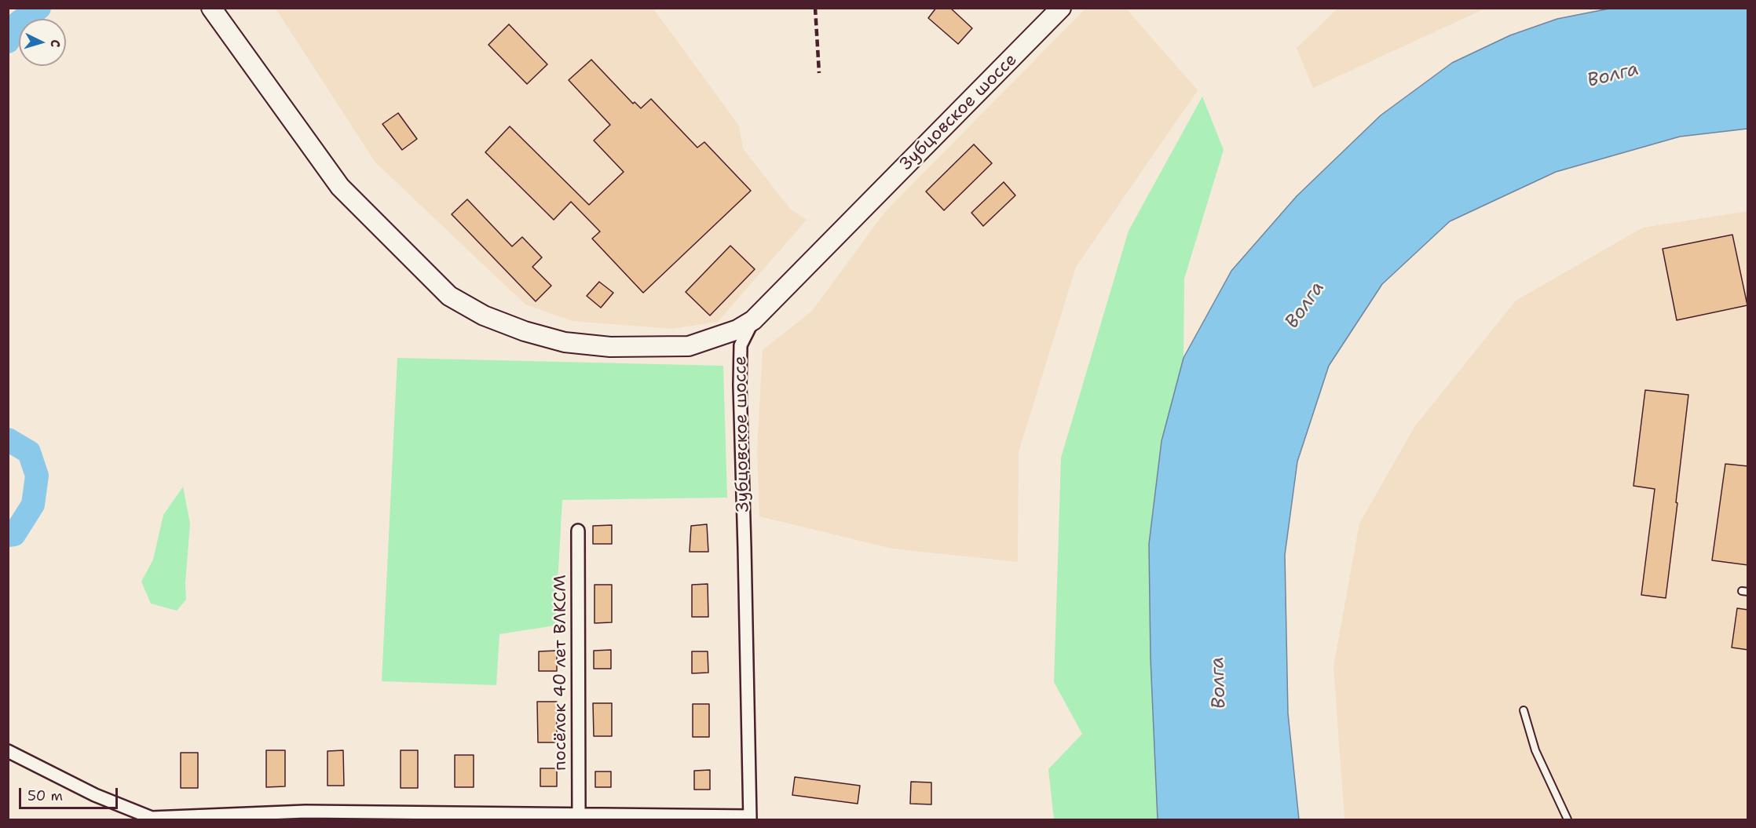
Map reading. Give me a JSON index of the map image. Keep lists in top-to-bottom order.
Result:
{
  "streets": {
    "main road": ["Зубцовское шоссе"],
    "street": ["посёлок 40 лет ВЛКСМ"]
  },
  "water": ["Волга"],
  "scale_bar": "50 m",
  "north": "right"
}
